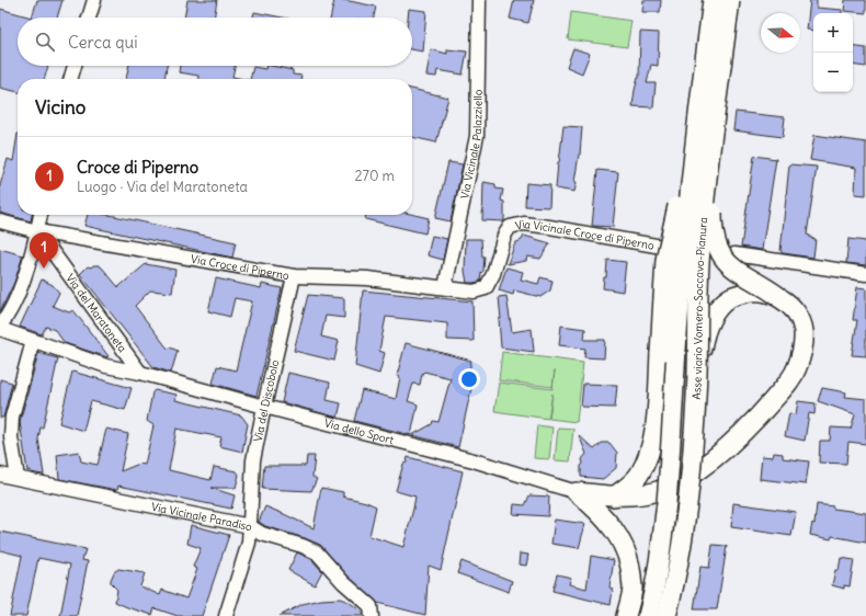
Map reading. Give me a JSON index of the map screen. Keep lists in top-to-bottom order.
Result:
{
  "streets": {
    "highway": ["Asse viario Vomero-Soccavo-Pianura"],
    "street": [
      "Via Vicinale Palazziello",
      "Via Vicinale Croce di Piperno",
      "Via Croce di Piperno",
      "Via del Maratoneta",
      "Via del Discobolo",
      "Via dello Sport",
      "Via Vicinale Paradiso"
    ]
  },
  "crossings": [
    ["Via Vicinale Palazziello", "Via Vicinale Croce di Piperno"],
    ["Via Vicinale Palazziello", "Via Croce di Piperno"],
    ["Via Vicinale Croce di Piperno", "Via Croce di Piperno"],
    ["Via Croce di Piperno", "Via del Maratoneta"],
    ["Via Croce di Piperno", "Via del Discobolo"],
    ["Via del Maratoneta", "Via dello Sport"],
    ["Via del Discobolo", "Via dello Sport"],
    ["Via del Discobolo", "Via Vicinale Paradiso"]
  ],
  "north": "right",
  "page": {
    "map_buttons": ["+", "−"],
    "search": "Cerca qui",
    "heading": "Vicino",
    "list": [
      {
        "mark": "1",
        "name": "Croce di Piperno",
        "note": "Luogo · Via del Maratoneta",
        "value": "270 m"
      }
    ],
    "pins": "1"
  }
}
